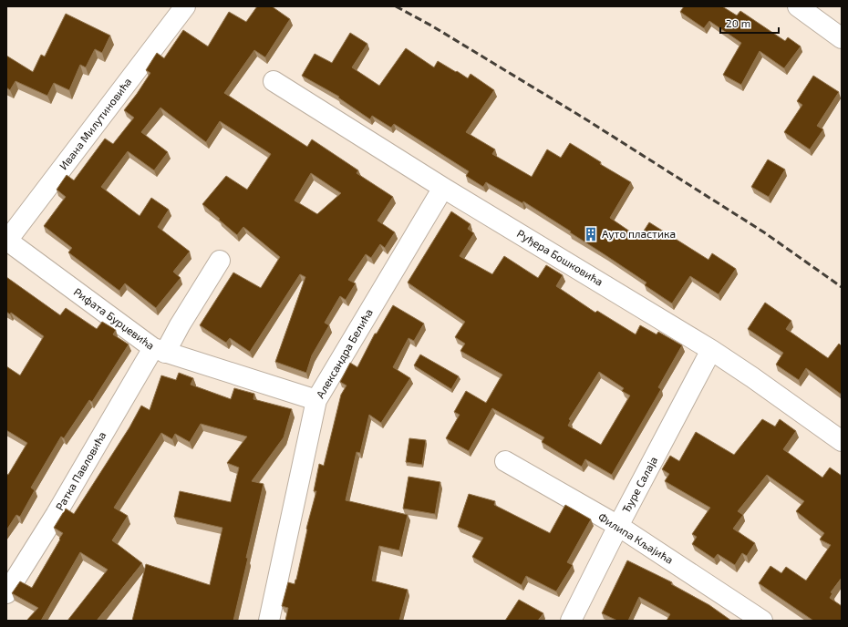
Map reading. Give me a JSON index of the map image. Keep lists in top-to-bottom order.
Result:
{
  "streets": {
    "street": [
      "Ивана Милутиновића",
      "Руђера Бошковића",
      "Рифата Бурџевића",
      "Александра Белића",
      "Ратка Павловића",
      "Ђуре Салаја",
      "Филипа Кљајића"
    ]
  },
  "crossings": [
    ["Ивана Милутиновића", "Рифата Бурџевића"],
    ["Руђера Бошковића", "Александра Белића"],
    ["Руђера Бошковића", "Ђуре Салаја"],
    ["Рифата Бурџевића", "Александра Белића"],
    ["Рифата Бурџевића", "Ратка Павловића"],
    ["Ђуре Салаја", "Филипа Кљајића"]
  ],
  "places": {
    "building": ["Ауто пластика"]
  },
  "scale_bar": "20 m"
}
